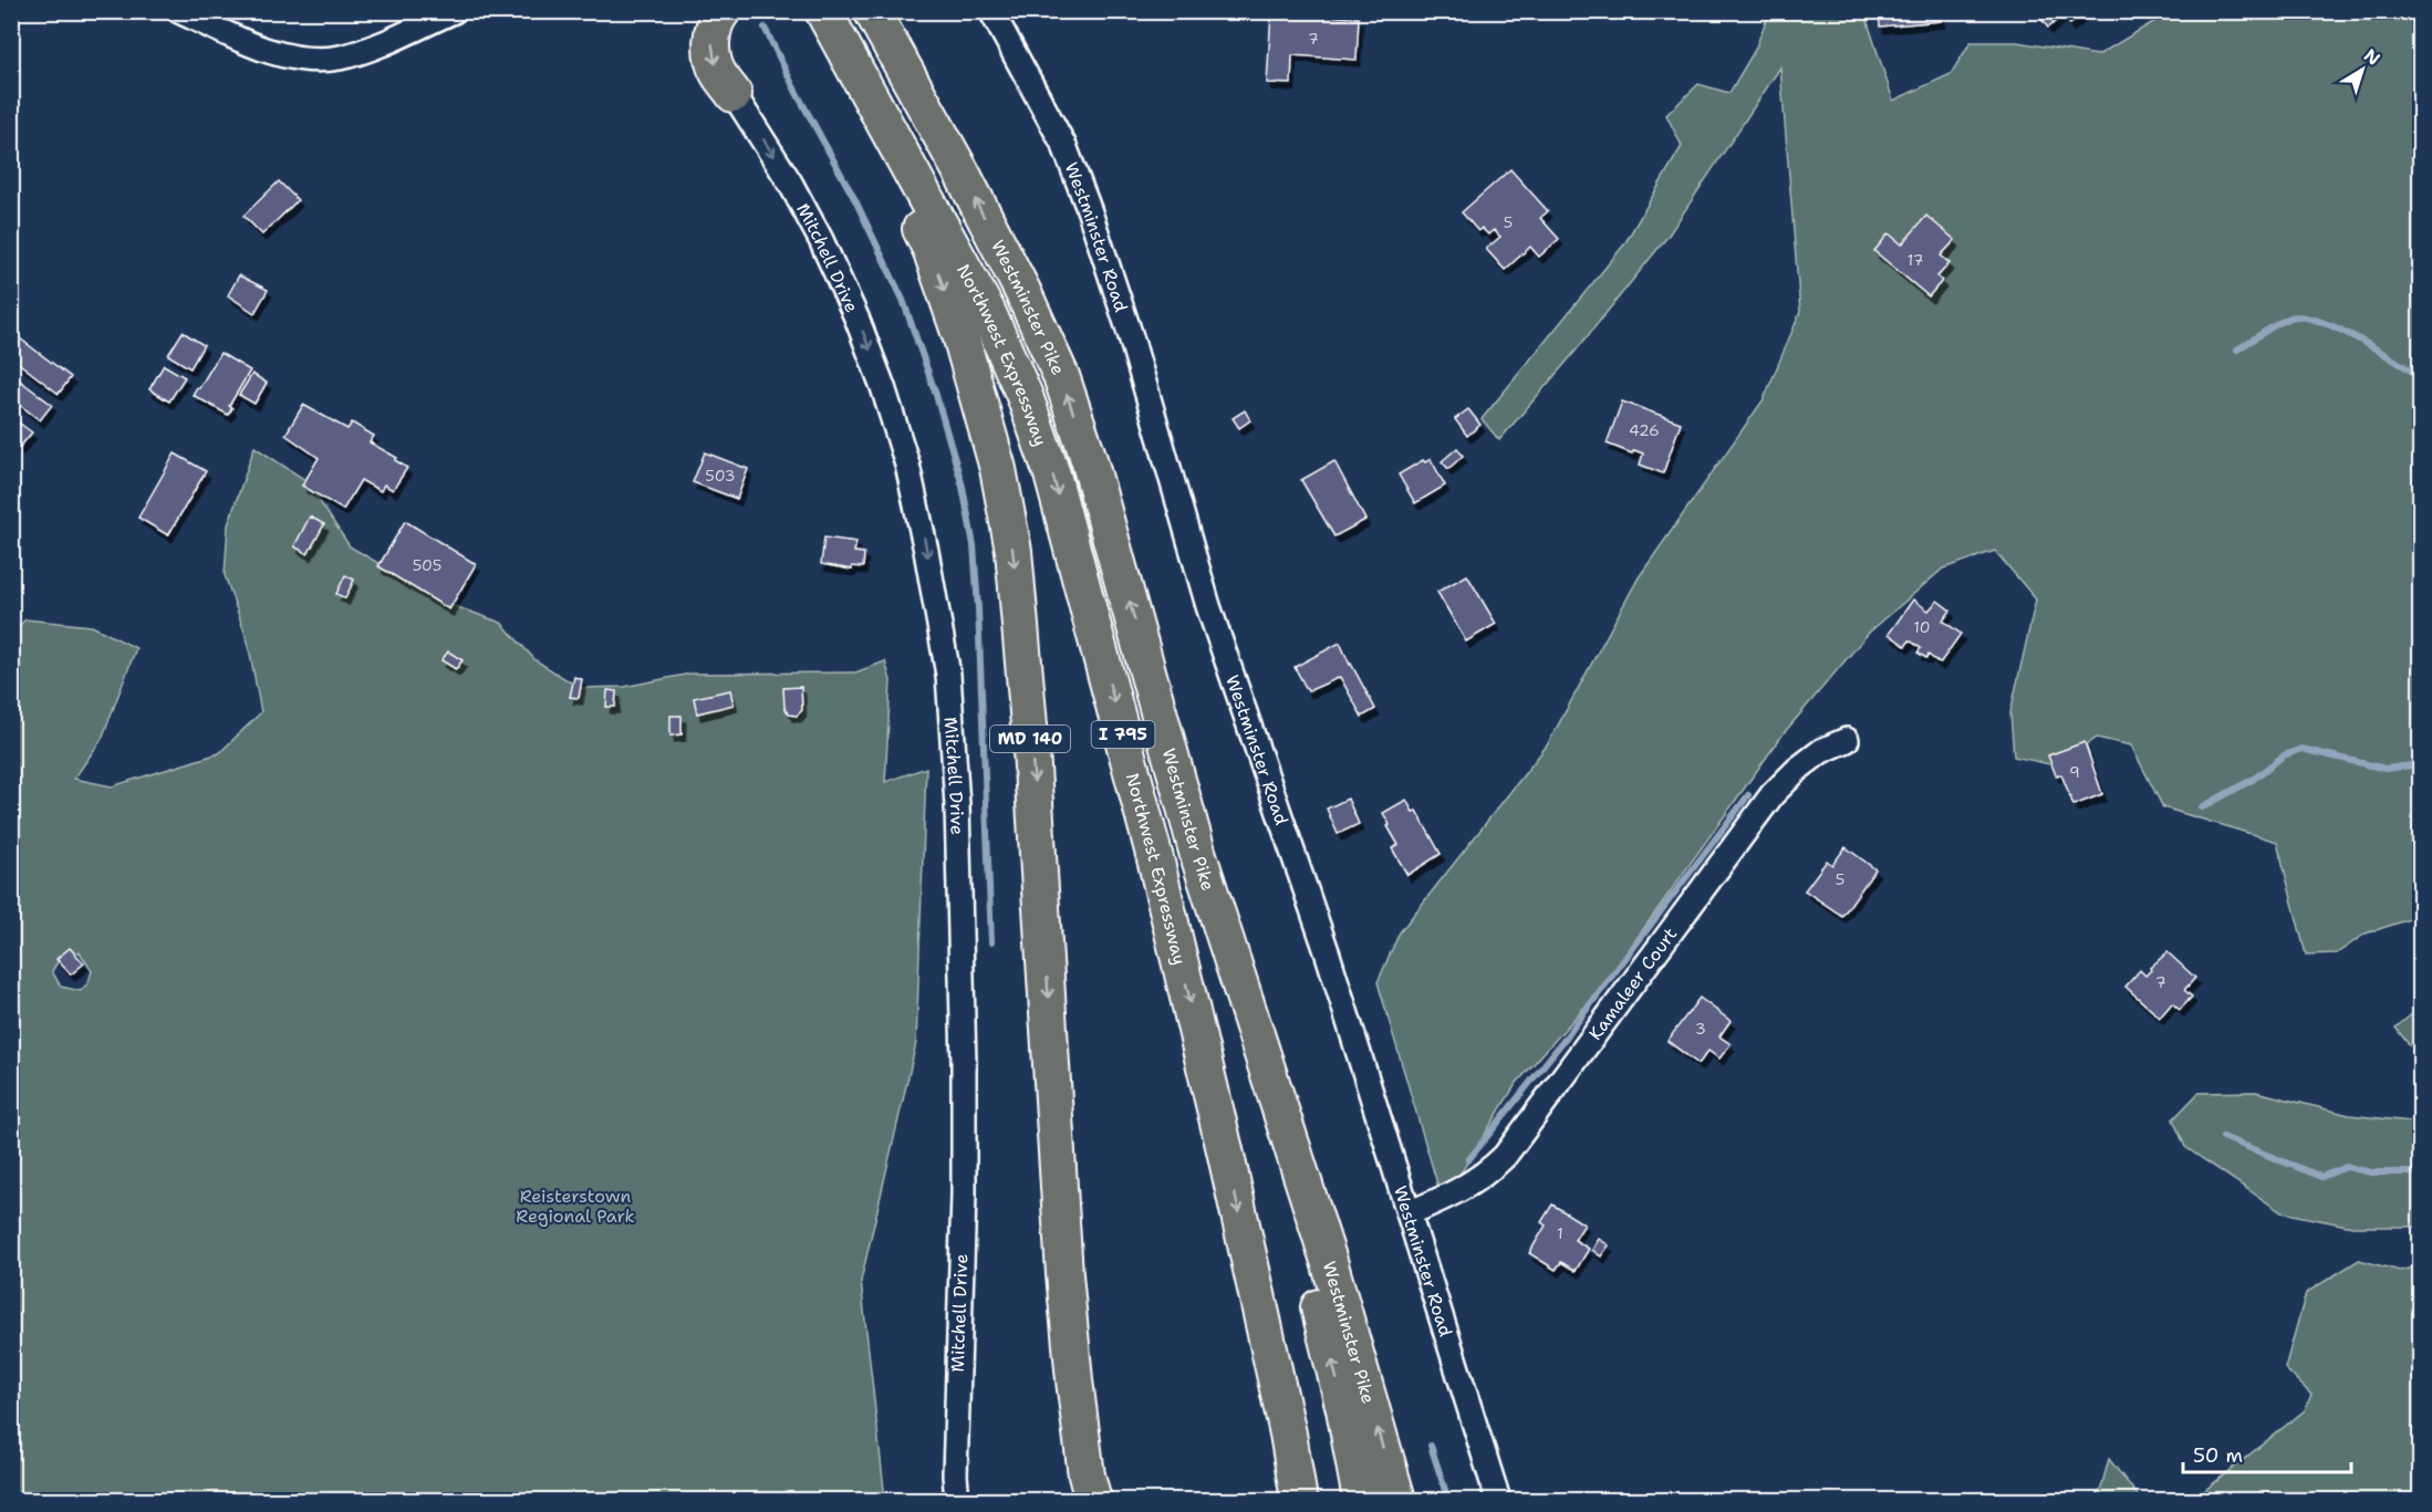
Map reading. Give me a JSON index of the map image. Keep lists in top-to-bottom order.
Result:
{
  "streets": {
    "highway": [
      "Westminster Pike",
      "Northwest Expressway",
      "I 795",
      "MD 140"
    ],
    "street": ["Westminster Road", "Mitchell Drive", "Kamaleer Court"]
  },
  "crossings": [
    ["Westminster Road", "Kamaleer Court"],
    ["Northwest Expressway", "MD 140"]
  ],
  "one_way": ["Mitchell Drive"],
  "parks": ["Reisterstown Regional Park"],
  "house_numbers": [
    "7",
    "5",
    "17",
    "426",
    "503",
    "505",
    "10",
    "9",
    "5",
    "7",
    "3",
    "1"
  ],
  "scale_bar": "50 m",
  "north": "top right"
}
